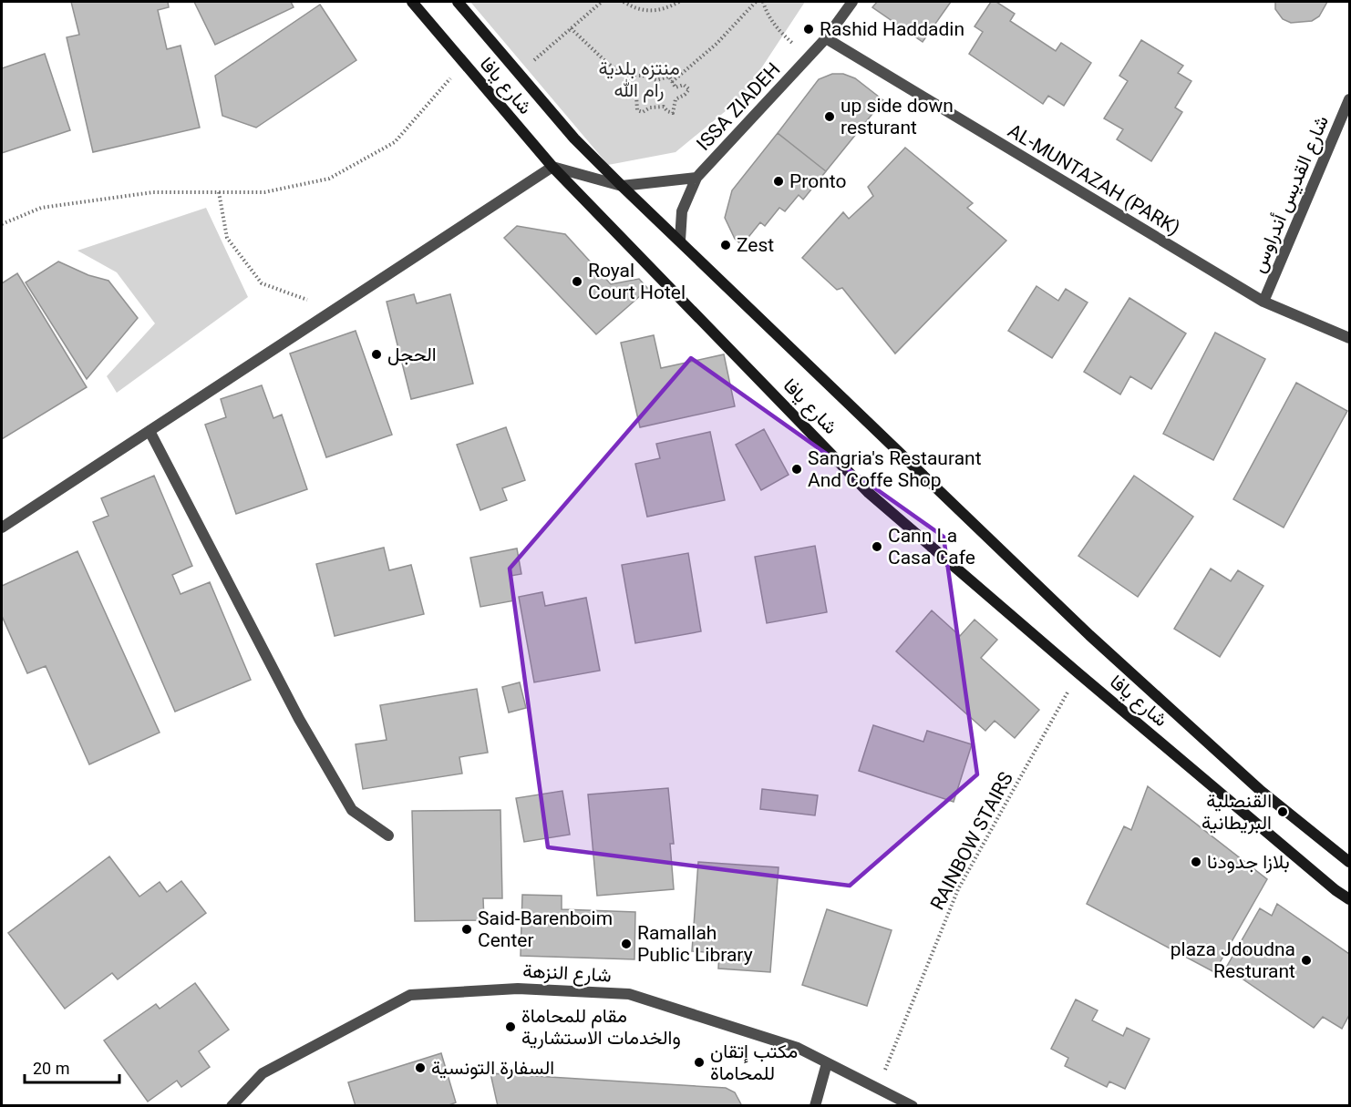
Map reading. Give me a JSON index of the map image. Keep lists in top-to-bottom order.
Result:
{
  "streets": {
    "main road": ["شارع يافا"],
    "street": [
      "ISSA ZIADEH",
      "AL-MUNTAZAH (PARK)",
      "شارع القديس أندراوس",
      "شارع النزهة"
    ],
    "path": ["RAINBOW STAIRS"]
  },
  "crossings": [
    ["شارع يافا", "ISSA ZIADEH"],
    ["شارع يافا", "RAINBOW STAIRS"],
    ["ISSA ZIADEH", "AL-MUNTAZAH (PARK)"],
    ["AL-MUNTAZAH (PARK)", "شارع القديس أندراوس"],
    ["RAINBOW STAIRS", "شارع النزهة"]
  ],
  "parks": ["منتزه بلدية رام الله"],
  "places": [
    "Rashid Haddadin",
    "up side down resturant",
    "Pronto",
    "Zest",
    "Royal Court Hotel",
    "الحجل",
    "Sangria's Restaurant And Coffe Shop",
    "Cann La Casa Cafe",
    "القنصلية البريطانية",
    "بلازا جدودنا",
    "Said-Barenboim Center",
    "Ramallah Public Library",
    "plaza Jdoudna Resturant",
    "مقام للمحاماة والخدمات الاستشارية",
    "مكتب إتقان للمحاماة",
    "السفارة التونسية"
  ],
  "scale_bar": "20 m"
}
